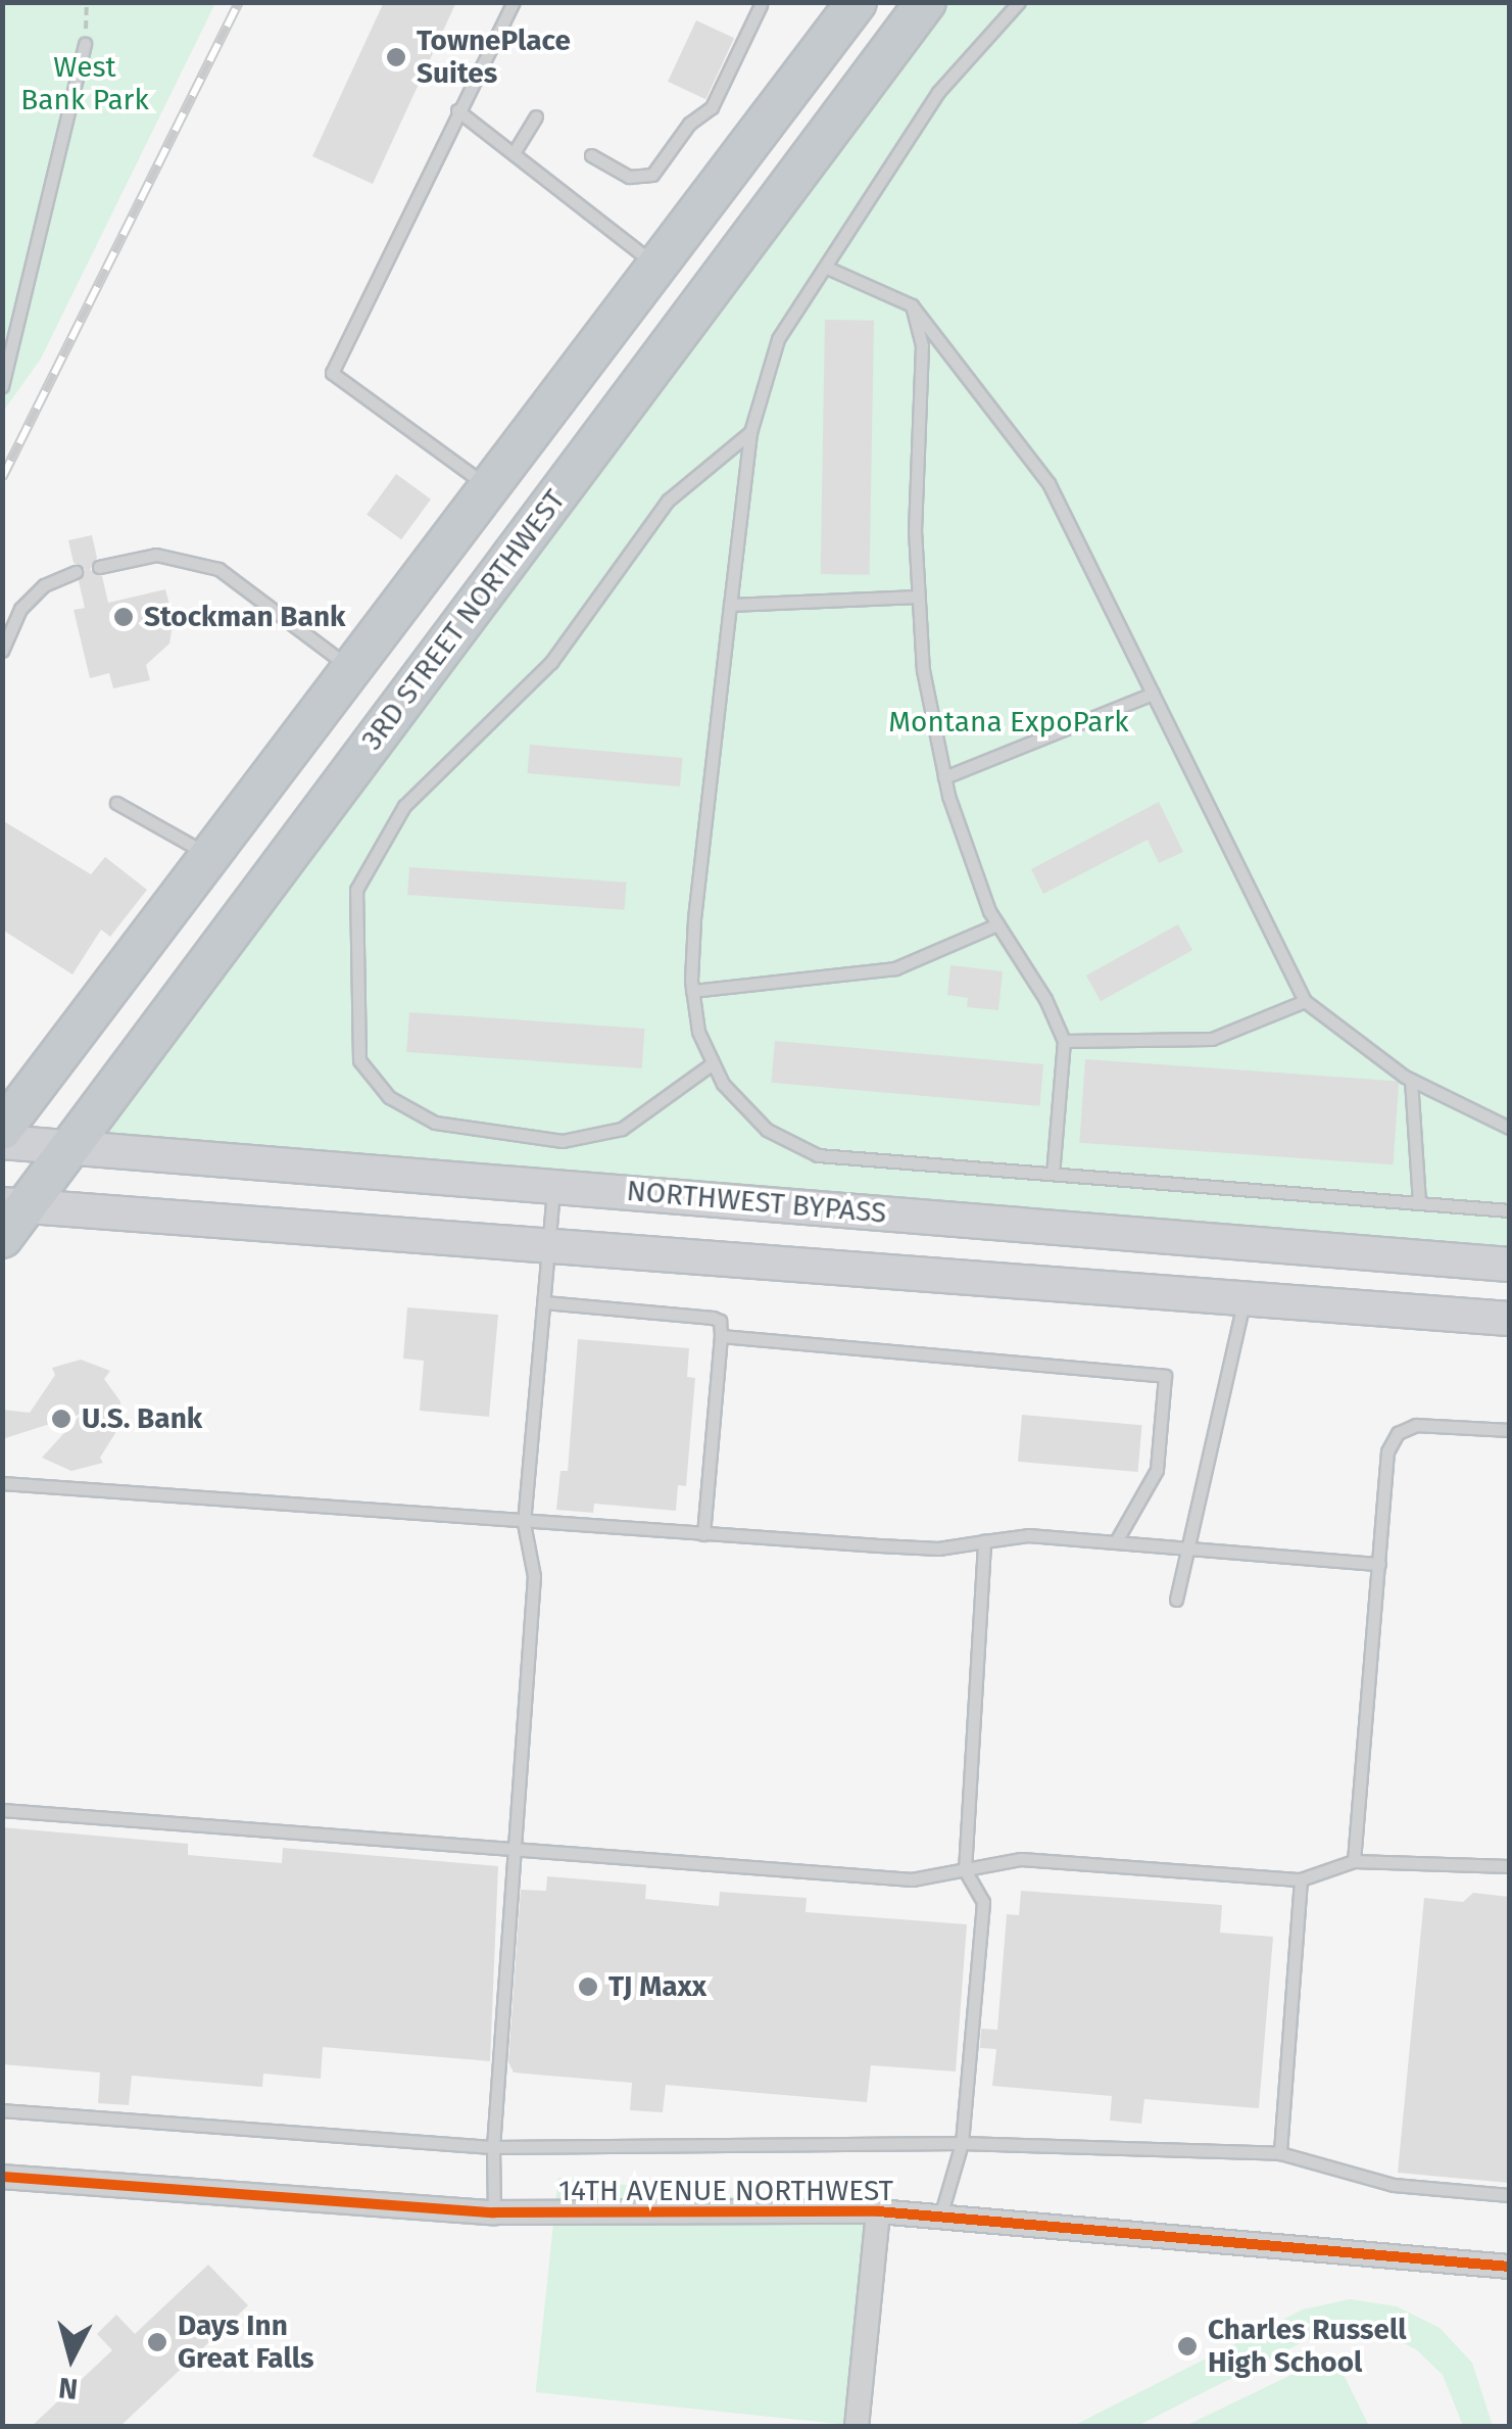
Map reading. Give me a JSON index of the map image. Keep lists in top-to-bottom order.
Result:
{
  "streets": {
    "highway": ["3RD STREET NORTHWEST"],
    "main road": ["NORTHWEST BYPASS"],
    "street": ["14TH AVENUE NORTHWEST"]
  },
  "crossings": [
    ["3RD STREET NORTHWEST", "NORTHWEST BYPASS"]
  ],
  "parks": ["West Bank Park", "Montana ExpoPark"],
  "places": [
    "TownePlace Suites",
    "Stockman Bank",
    "U.S. Bank",
    "TJ Maxx",
    "Days Inn Great Falls",
    "Charles Russell High School"
  ],
  "north": "bottom"
}
